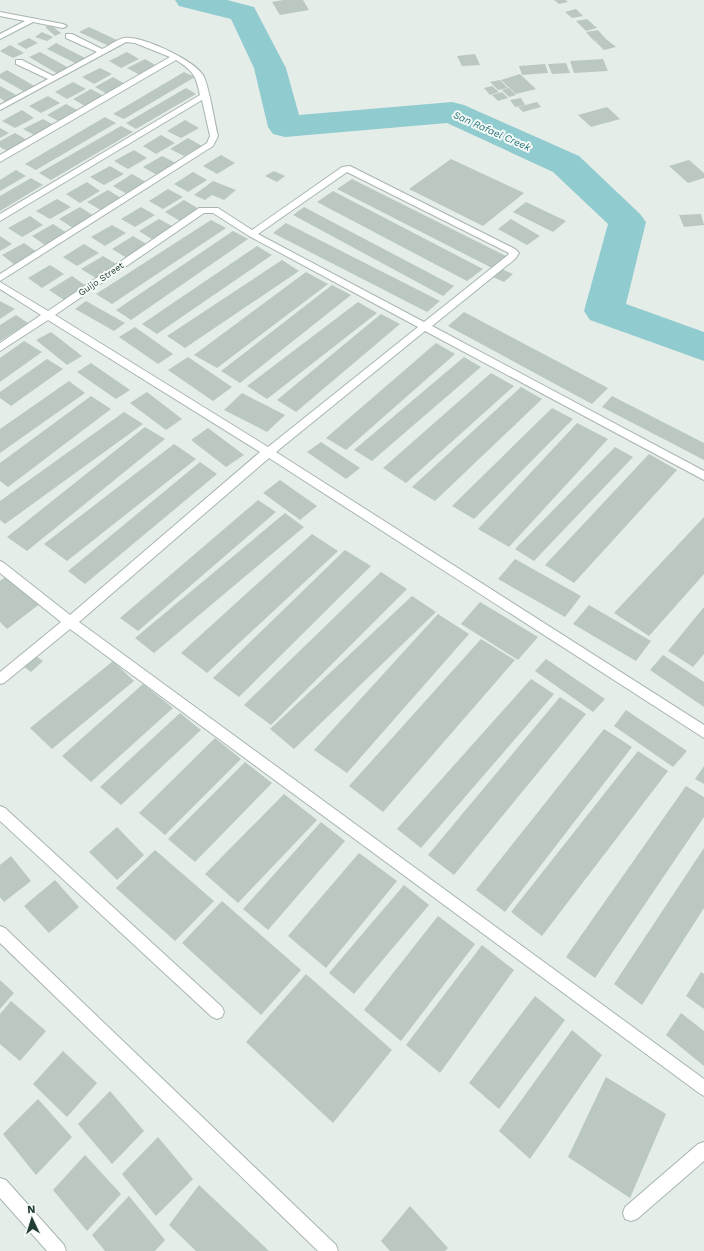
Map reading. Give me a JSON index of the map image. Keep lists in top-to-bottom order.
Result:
{
  "streets": {
    "street": ["Guijo Street"]
  },
  "water": ["San Rafael Creek"],
  "north": "top"
}
